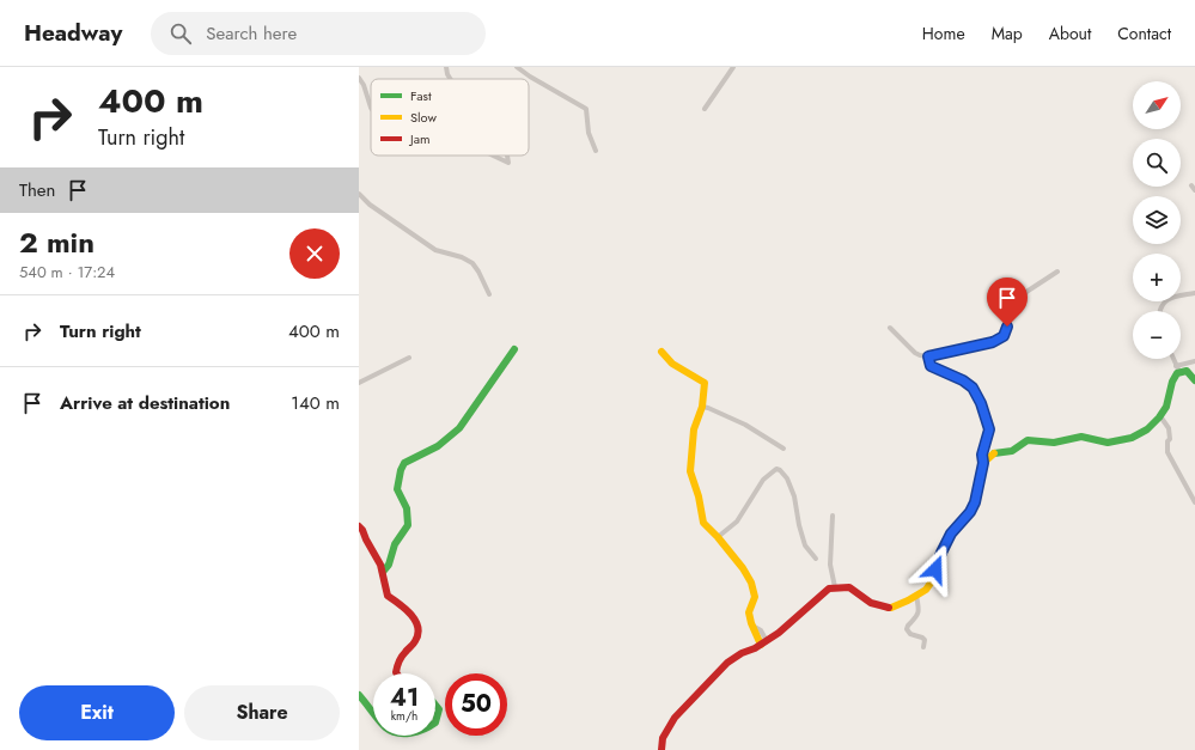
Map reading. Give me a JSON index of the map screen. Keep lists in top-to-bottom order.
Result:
{
  "legend": ["Fast", "Slow", "Jam"],
  "north": "top right",
  "page": {
    "header": "Headway",
    "search": "Search here",
    "nav": [
      "Home",
      "Map",
      "About",
      "Contact"
    ],
    "turn": ["400 m", "Turn right"],
    "map_buttons": ["+", "−"],
    "then": "Then",
    "heading": ["2 min", "540 m · 17:24"],
    "list": [
      {
        "name": "Turn right",
        "value": "400 m"
      },
      {
        "name": "Arrive at destination",
        "value": "140 m"
      }
    ],
    "speed": "41 km/h",
    "limit": "50",
    "buttons": ["Exit", "Share"]
  }
}
